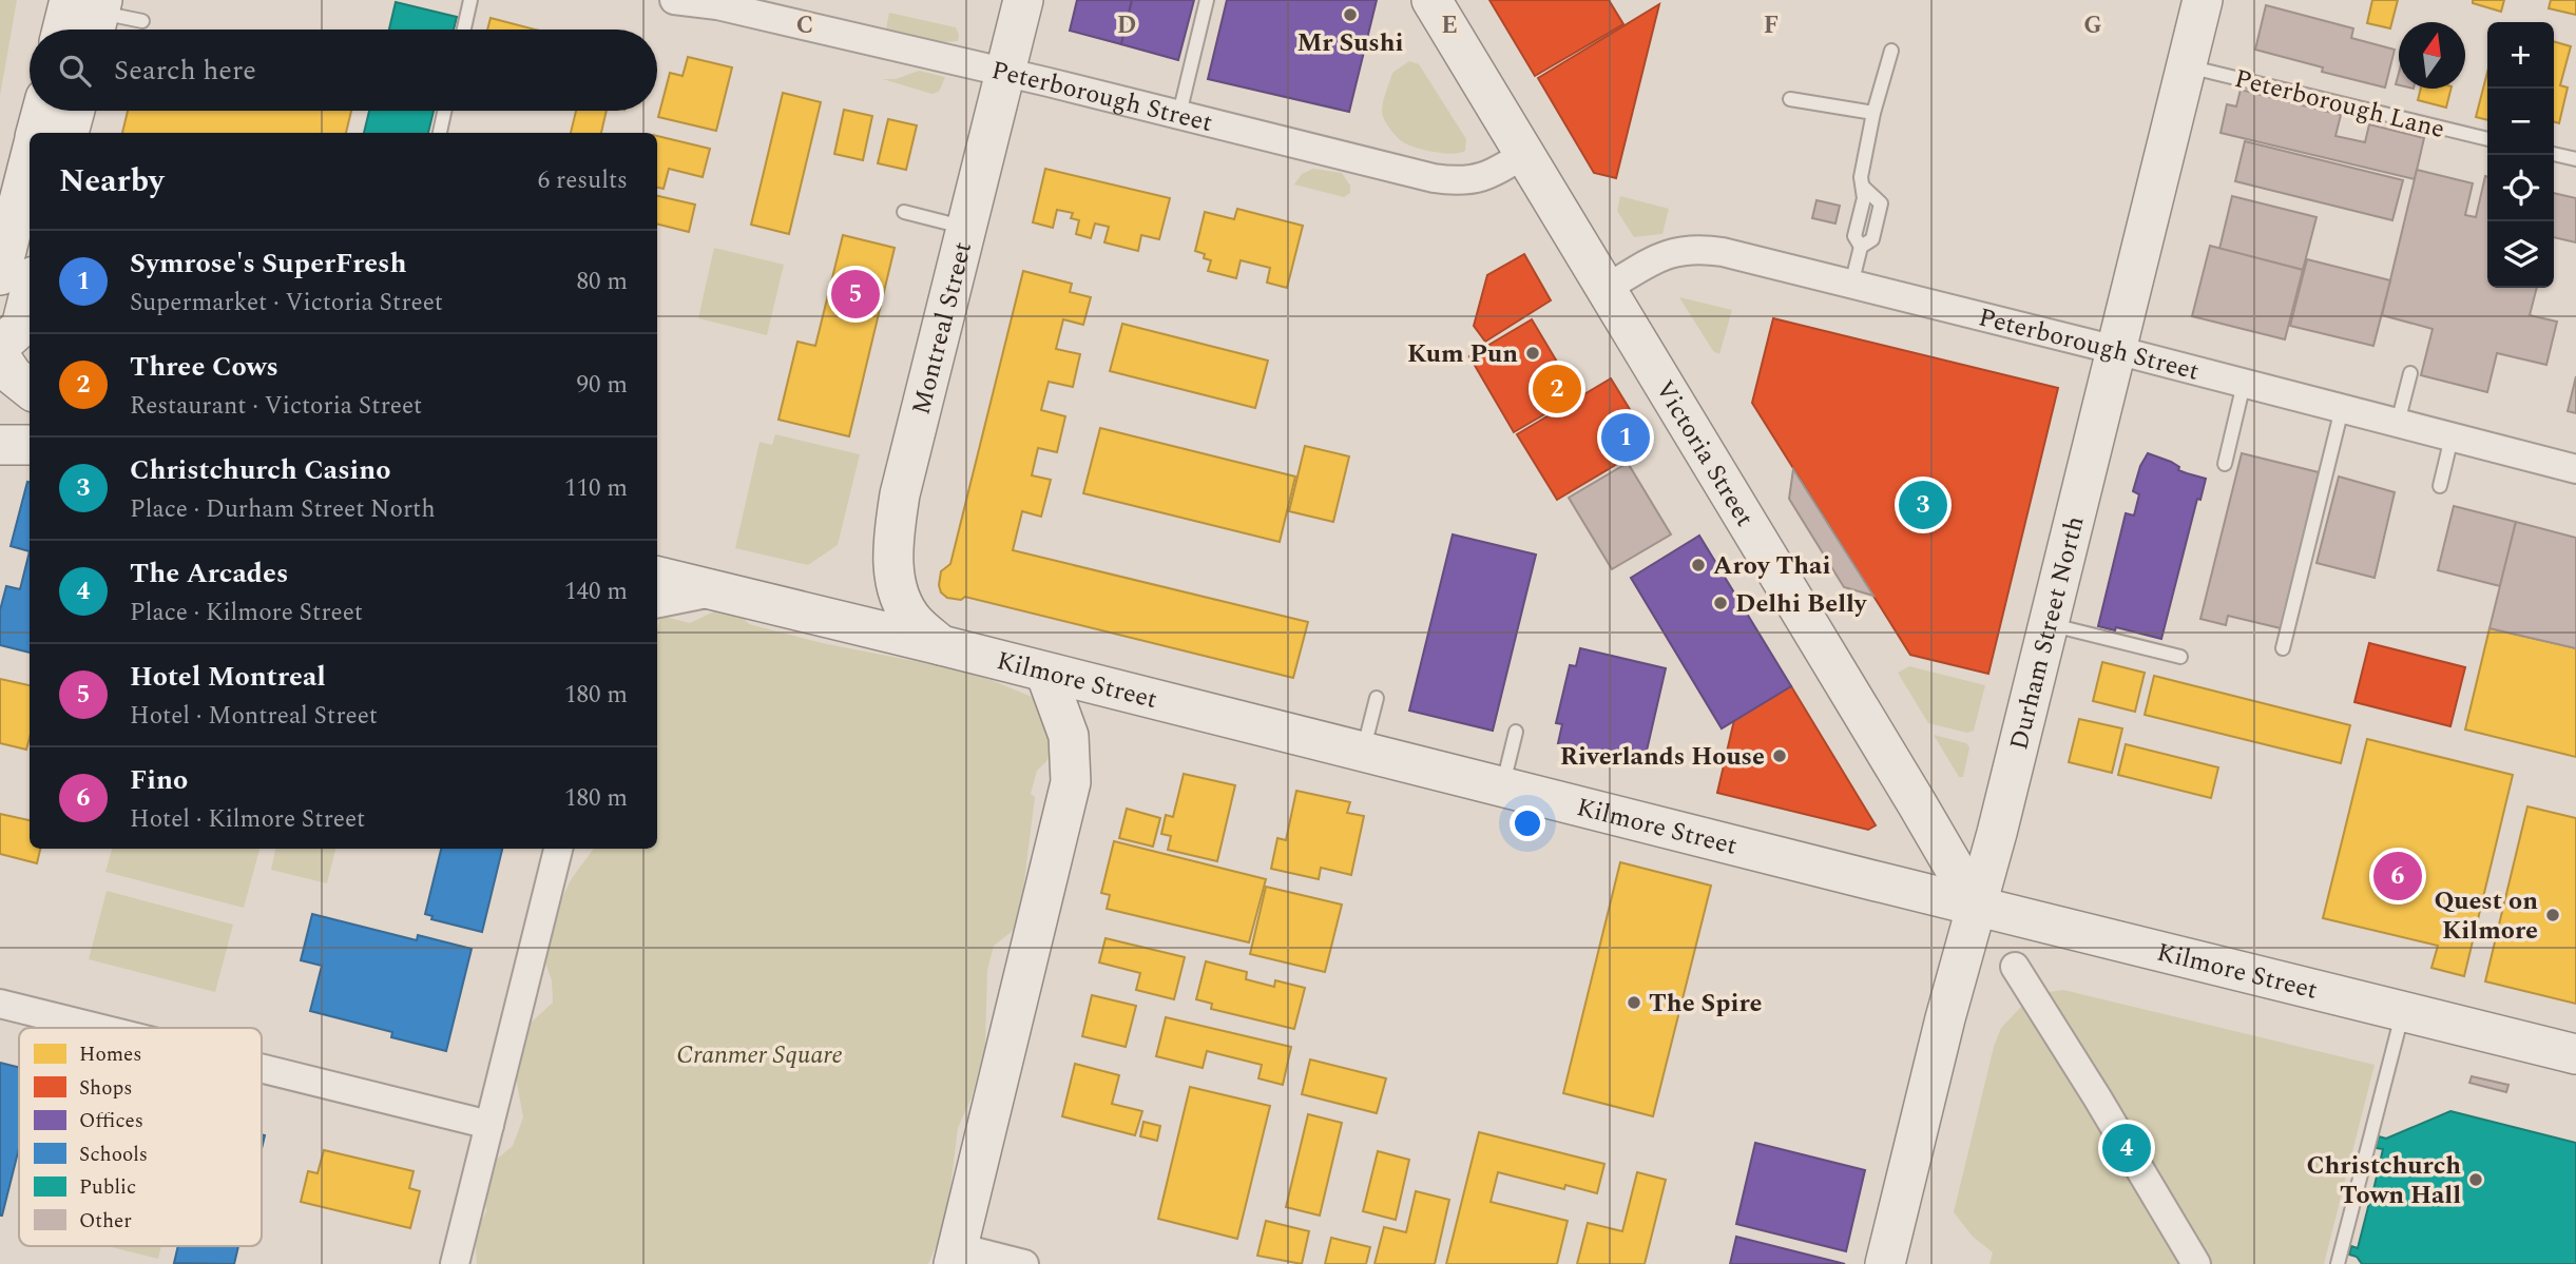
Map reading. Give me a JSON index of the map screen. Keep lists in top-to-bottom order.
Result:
{
  "streets": {
    "main road": [
      "Montreal Street",
      "Victoria Street",
      "Durham Street North",
      "Kilmore Street"
    ],
    "street": ["Peterborough Street"],
    "lane": ["Peterborough Lane"]
  },
  "crossings": [
    ["Peterborough Street", "Montreal Street"],
    ["Peterborough Street", "Victoria Street"],
    ["Peterborough Street", "Durham Street North"],
    ["Peterborough Lane", "Durham Street North"],
    ["Montreal Street", "Kilmore Street"],
    ["Victoria Street", "Durham Street North"],
    ["Victoria Street", "Kilmore Street"],
    ["Durham Street North", "Kilmore Street"]
  ],
  "parks": ["Cranmer Square"],
  "places": [
    "Mr Sushi",
    "Kum Pun",
    "Aroy Thai",
    "Delhi Belly",
    "Riverlands House",
    "Quest on Kilmore",
    "The Spire",
    "Christchurch Town Hall"
  ],
  "legend": [
    "Homes",
    "Shops",
    "Offices",
    "Schools",
    "Public",
    "Other"
  ],
  "north": "top",
  "page": {
    "map_buttons": ["+", "−"],
    "search": "Search here",
    "heading": ["Nearby", "6 results"],
    "list": [
      {
        "mark": "1",
        "name": "Symrose's SuperFresh",
        "note": "Supermarket · Victoria Street",
        "value": "80 m"
      },
      {
        "mark": "2",
        "name": "Three Cows",
        "note": "Restaurant · Victoria Street",
        "value": "90 m"
      },
      {
        "mark": "3",
        "name": "Christchurch Casino",
        "note": "Place · Durham Street North",
        "value": "110 m"
      },
      {
        "mark": "4",
        "name": "The Arcades",
        "note": "Place · Kilmore Street",
        "value": "140 m"
      },
      {
        "mark": "5",
        "name": "Hotel Montreal",
        "note": "Hotel · Montreal Street",
        "value": "180 m"
      },
      {
        "mark": "6",
        "name": "Fino",
        "note": "Hotel · Kilmore Street",
        "value": "180 m"
      }
    ],
    "pins": [
      "5",
      "2",
      "1",
      "3",
      "6",
      "4"
    ]
  },
  "grid": {
    "columns": [
      "C",
      "D",
      "E",
      "F",
      "G"
    ]
  }
}
